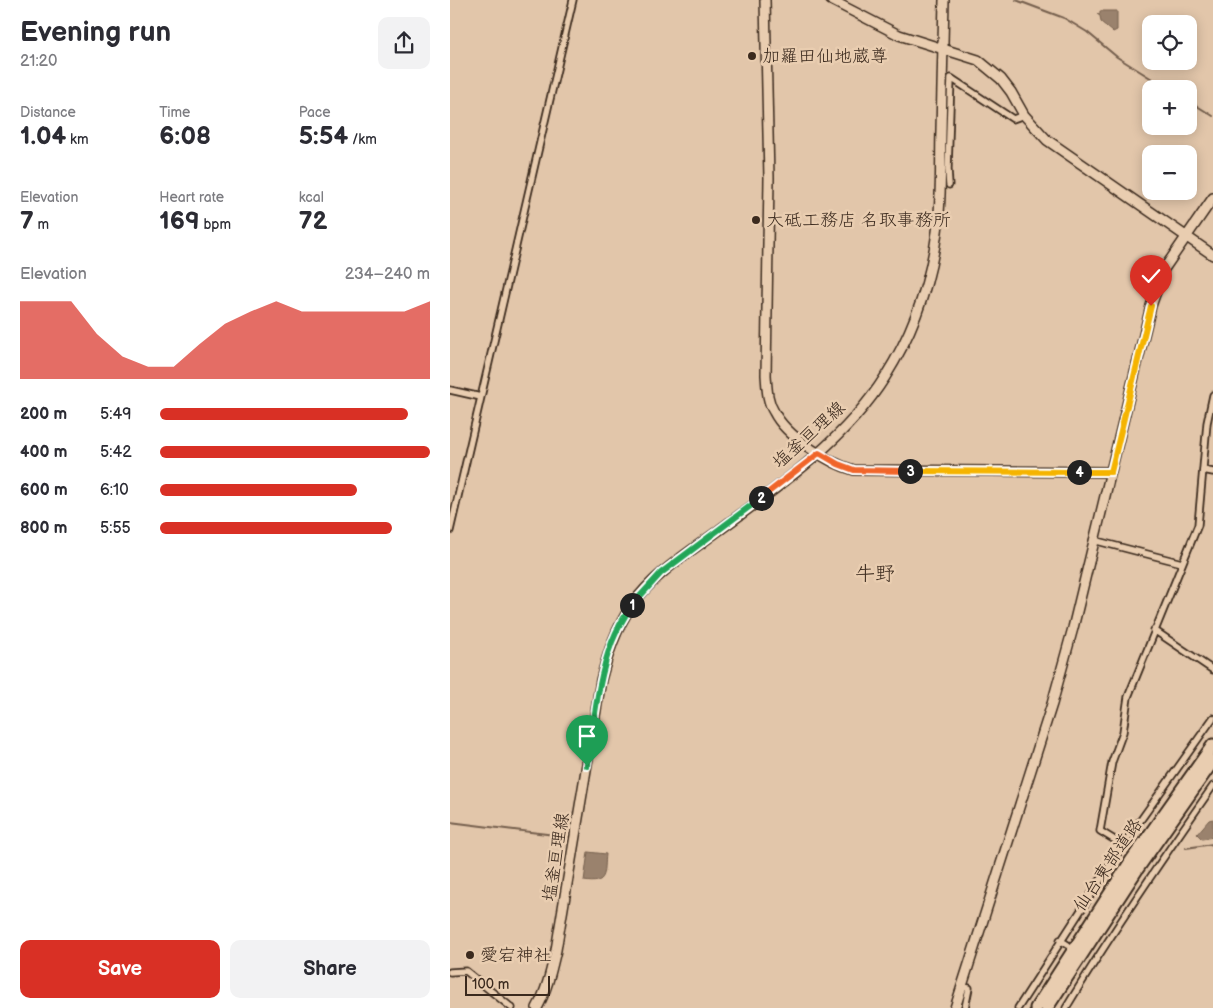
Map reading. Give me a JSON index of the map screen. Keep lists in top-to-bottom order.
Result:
{
  "streets": {
    "highway": ["仙台東部道路"],
    "street": ["塩釜亘理線"]
  },
  "districts": ["牛野"],
  "places": ["加羅田仙地蔵尊", "大砥工務店 名取事務所", "愛宕神社"],
  "scale_bar": "100 m",
  "page": {
    "heading": ["Evening run", "21:20"],
    "map_buttons": ["+", "−"],
    "stats": [
      ["Distance", "1.04 km"],
      ["Time", "6:08"],
      ["Pace", "5:54 /km"],
      ["Elevation", "7 m"],
      ["Heart rate", "169 bpm"],
      ["kcal", "72"]
    ],
    "chart": ["Elevation", "234–240 m"],
    "list": [
      {
        "name": "200 m",
        "note": "5:49"
      },
      {
        "name": "400 m",
        "note": "5:42"
      },
      {
        "name": "600 m",
        "note": "6:10"
      },
      {
        "name": "800 m",
        "note": "5:55"
      }
    ],
    "pins": [
      "3",
      "4",
      "2",
      "1"
    ],
    "buttons": ["Save", "Share"],
    "scale": "100 m"
  }
}
